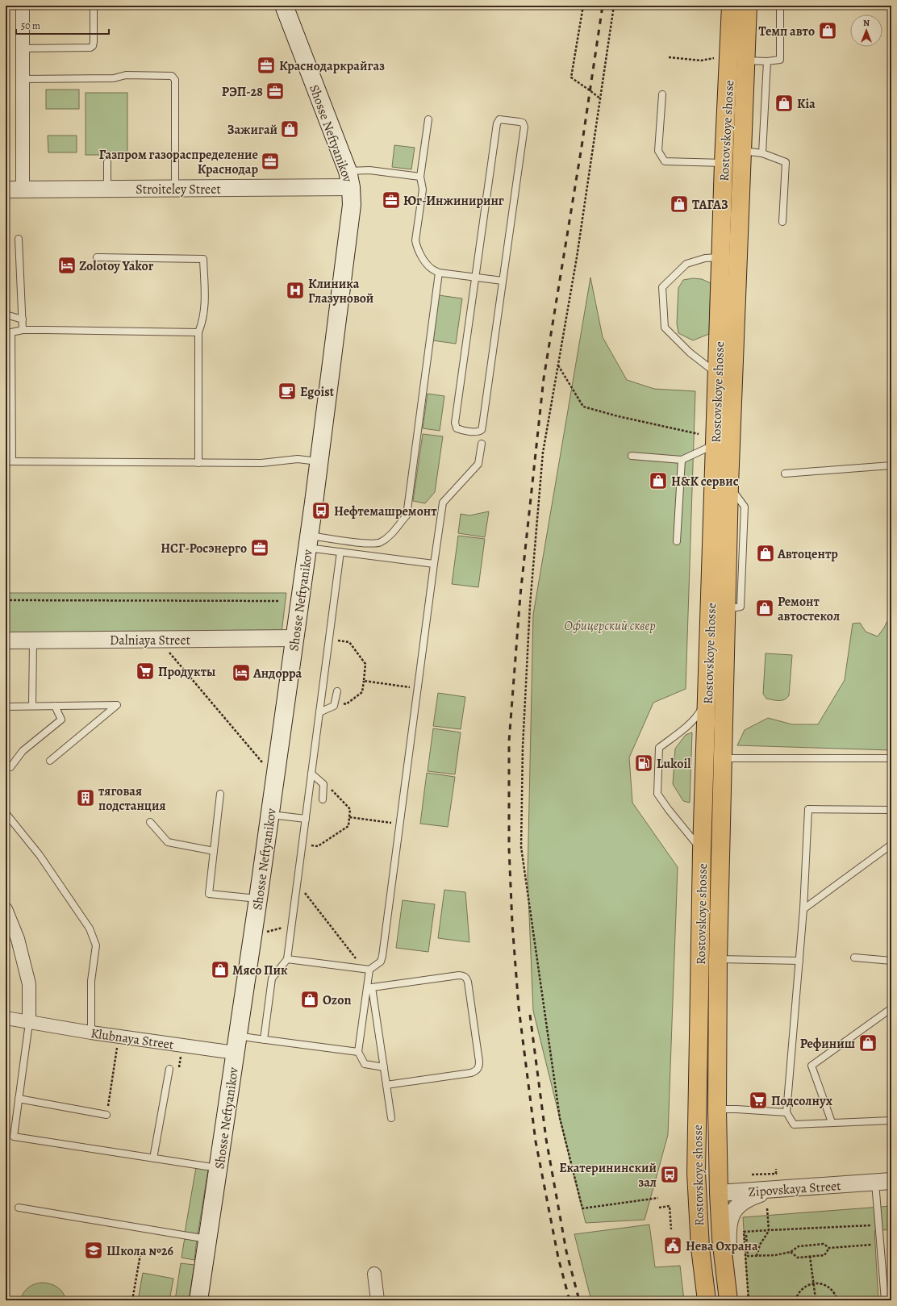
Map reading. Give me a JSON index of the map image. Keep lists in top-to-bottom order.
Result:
{
  "streets": {
    "main road": ["Rostovskoye shosse", "Shosse Neftyanikov", "Zipovskaya Street"],
    "street": ["Stroiteley Street", "Dalniaya Street", "Klubnaya Street"]
  },
  "crossings": [
    ["Rostovskoye shosse", "Zipovskaya Street"],
    ["Shosse Neftyanikov", "Stroiteley Street"],
    ["Shosse Neftyanikov", "Dalniaya Street"],
    ["Shosse Neftyanikov", "Klubnaya Street"]
  ],
  "parks": ["Офицерский сквер"],
  "places": {
    "shop": [
      "Темп авто",
      "Kia",
      "Зажигай",
      "ТАГАЗ",
      "H&K сервис",
      "Автоцентр",
      "Ремонт автостекол",
      "Мясо Пик",
      "Ozon",
      "Рефиниш"
    ],
    "office": [
      "Краснодаркрайгаз",
      "РЭП-28",
      "Газпром газораспределение Краснодар",
      "Юг-Инжиниринг",
      "НСГ-Росэнерго"
    ],
    "hotel": ["Zolotoy Yakor", "Андорра"],
    "hospital": ["Клиника Глазуновой"],
    "cafe": ["Egoist"],
    "bus stop": ["Нефтемашремонт", "Екатерининский зал"],
    "supermarket": ["Продукты", "Подсолнух"],
    "fuel station": ["Lukoil"],
    "building": ["тяговая подстанция"],
    "public building": ["Нева Охрана"],
    "school or university": ["Школа №26"]
  },
  "scale_bar": "50 m",
  "north": "top"
}
